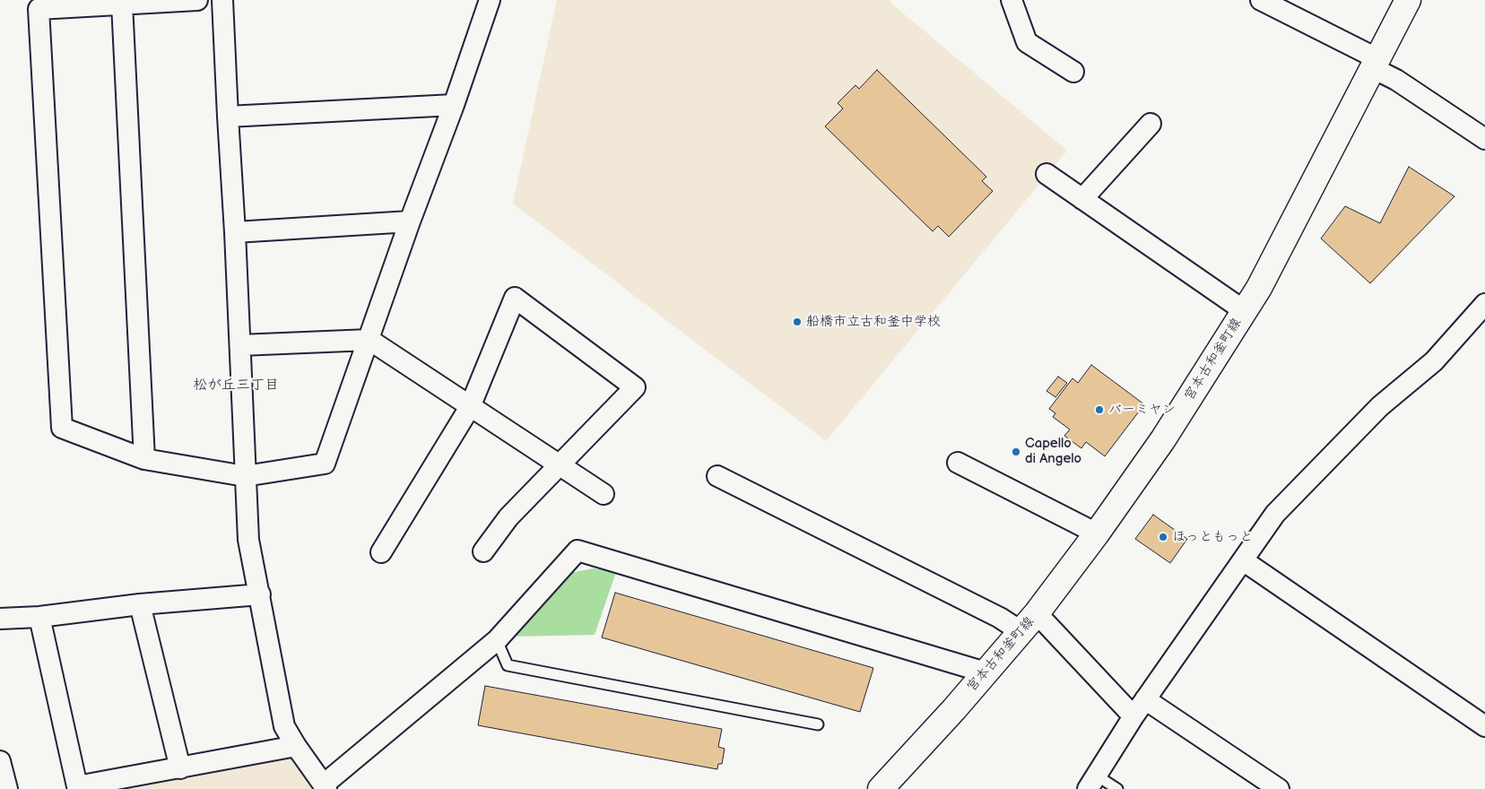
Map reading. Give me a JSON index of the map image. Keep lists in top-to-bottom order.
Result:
{
  "streets": {
    "street": ["宮本古和釜町線"]
  },
  "districts": ["松が丘三丁目"],
  "places": [
    "船橋市立古和釜中学校",
    "バーミヤン",
    "Capello di Angelo",
    "ほっともっと"
  ]
}
